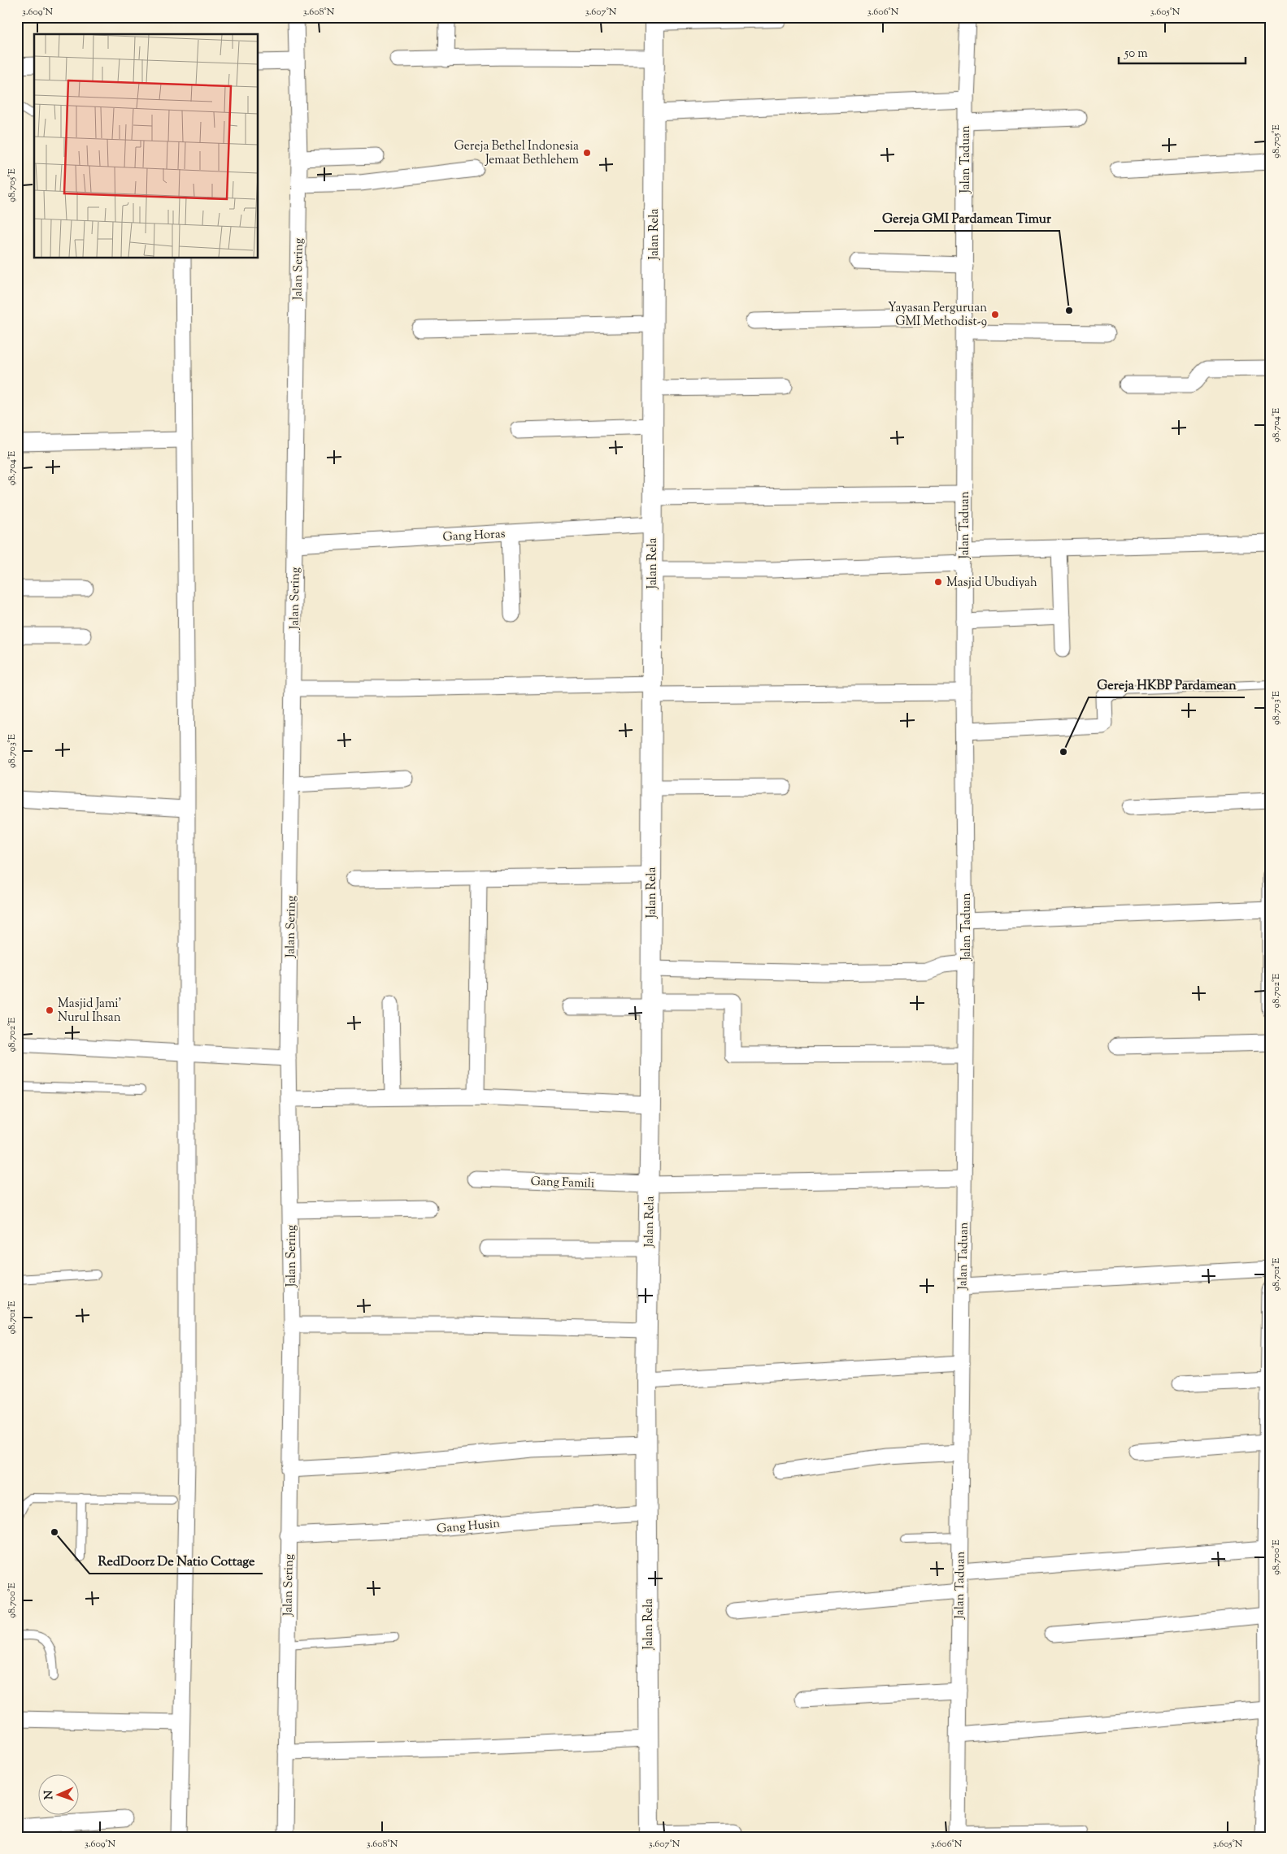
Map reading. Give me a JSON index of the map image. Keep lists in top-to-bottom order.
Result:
{
  "streets": {
    "street": [
      "Jalan Taduan",
      "Jalan Rela",
      "Jalan Sering",
      "Gang Horas",
      "Gang Famili",
      "Gang Husin"
    ]
  },
  "crossings": [
    ["Jalan Taduan", "Gang Famili"],
    ["Jalan Rela", "Gang Horas"],
    ["Jalan Rela", "Gang Famili"],
    ["Jalan Rela", "Gang Husin"],
    ["Jalan Sering", "Gang Horas"],
    ["Jalan Sering", "Gang Husin"]
  ],
  "places": [
    "Gereja Bethel Indonesia Jemaat Bethlehem",
    "Gereja GMI Pardamean Timur",
    "Yayasan Perguruan GMI Methodist-9",
    "Masjid Ubudiyah",
    "Gereja HKBP Pardamean",
    "Masjid Jami' Nurul Ihsan",
    "RedDoorz De Natio Cottage"
  ],
  "scale_bar": "50 m",
  "north": "left",
  "coordinates": [
    "3.609°N",
    "3.608°N",
    "3.607°N",
    "3.606°N",
    "3.605°N",
    "98.705°E",
    "98.704°E",
    "98.703°E",
    "98.702°E",
    "98.701°E",
    "98.700°E"
  ]
}
